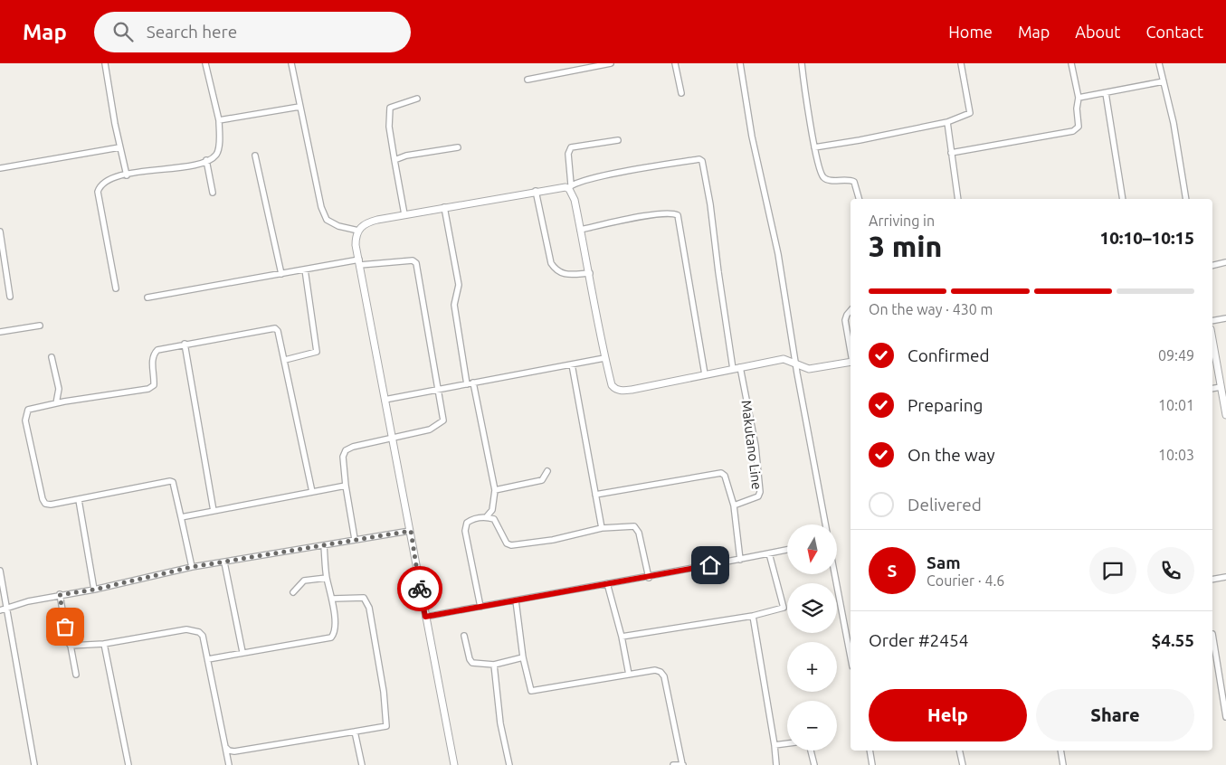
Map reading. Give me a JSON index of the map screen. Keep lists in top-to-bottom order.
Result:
{
  "streets": {
    "street": ["Makutano Line"]
  },
  "north": "bottom",
  "page": {
    "header": "Map",
    "search": "Search here",
    "nav": [
      "Home",
      "Map",
      "About",
      "Contact"
    ],
    "heading": ["3 min", "Arriving in", "10:10–10:15"],
    "panel": [
      "Sam",
      "Courier · 4.6",
      "Order #2454",
      "$4.55"
    ],
    "bar": "On the way · 430 m",
    "list": [
      ["Confirmed", "09:49"],
      ["Preparing", "10:01"],
      ["On the way", "10:03"],
      "Delivered"
    ],
    "map_buttons": ["+", "−"],
    "round": "S",
    "buttons": ["Help", "Share"]
  }
}
